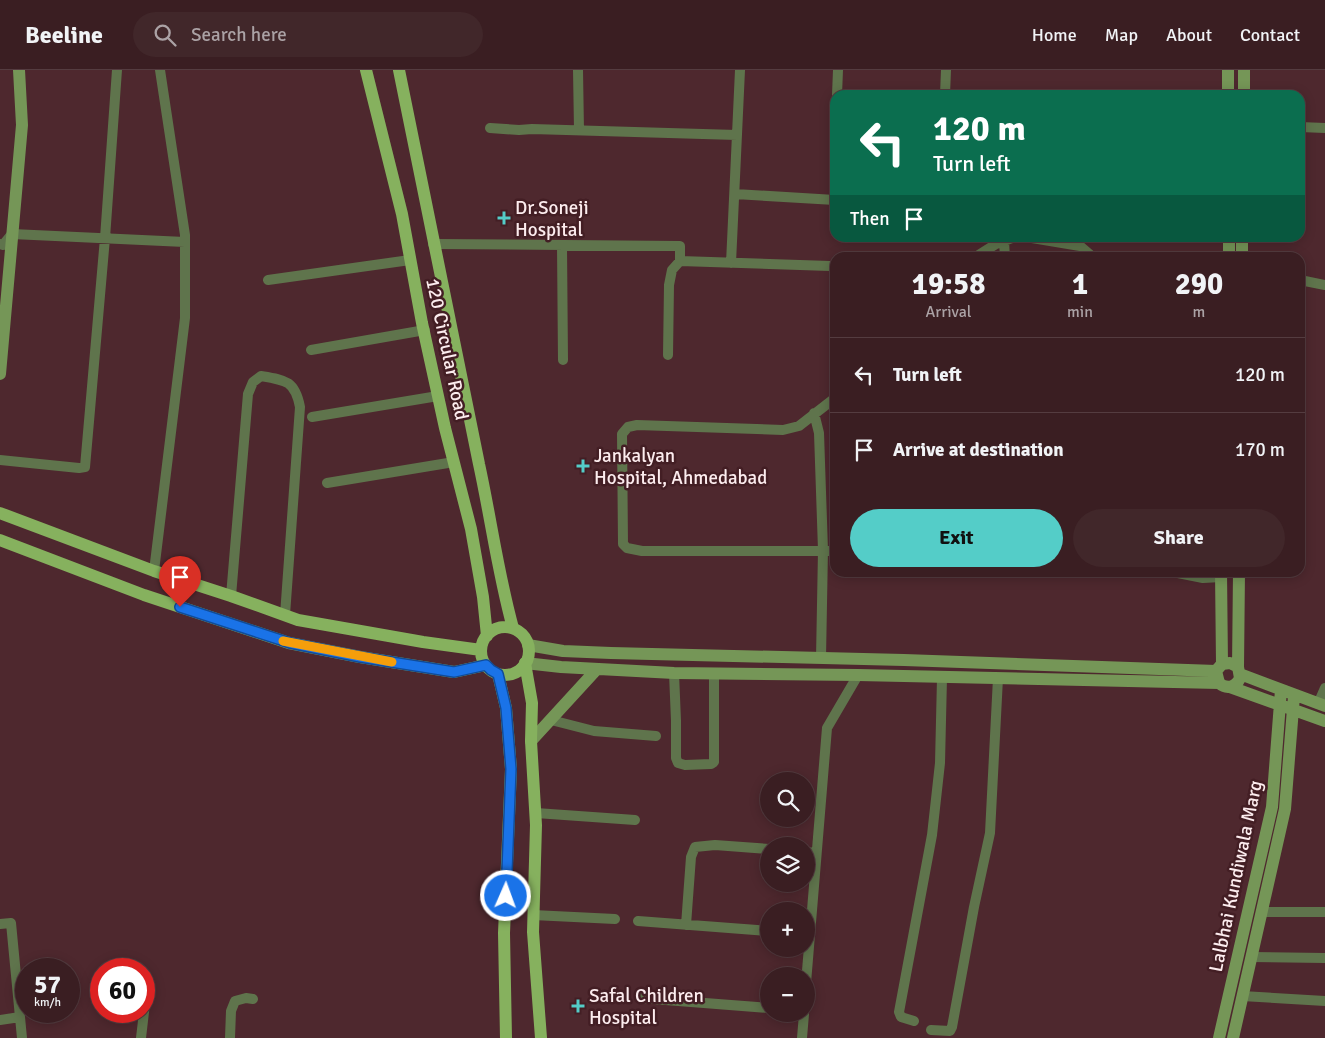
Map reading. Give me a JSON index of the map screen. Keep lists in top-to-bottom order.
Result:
{
  "streets": {
    "main road": ["120 Circular Road", "Lalbhai Kundiwala Marg"]
  },
  "places": {
    "health": ["Dr.Soneji Hospital", "Jankalyan Hospital, Ahmedabad", "Safal Children Hospital"]
  },
  "page": {
    "header": "Beeline",
    "search": "Search here",
    "nav": [
      "Home",
      "Map",
      "About",
      "Contact"
    ],
    "turn": ["120 m", "Turn left"],
    "then": "Then",
    "eta": [
      "19:58",
      "Arrival",
      "1",
      "min",
      "290",
      "m"
    ],
    "list": [
      {
        "name": "Turn left",
        "value": "120 m"
      },
      {
        "name": "Arrive at destination",
        "value": "170 m"
      }
    ],
    "buttons": ["Exit", "Share"],
    "map_buttons": ["+", "−"],
    "speed": "57 km/h",
    "limit": "60"
  }
}
